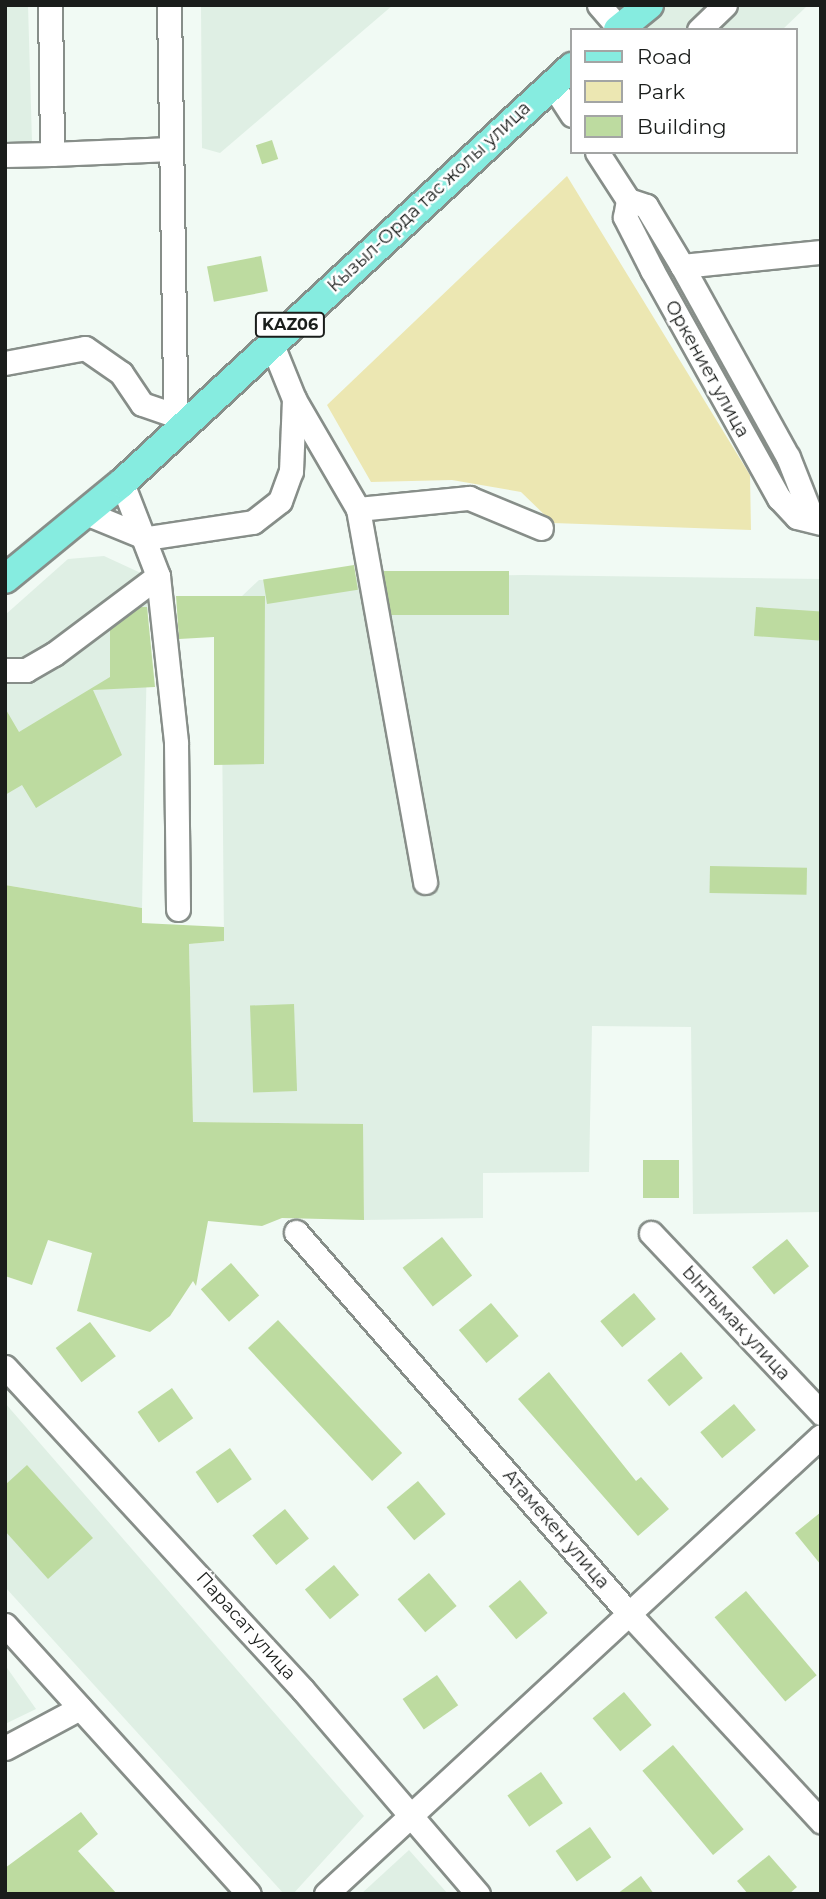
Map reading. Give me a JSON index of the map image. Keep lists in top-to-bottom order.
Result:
{
  "streets": {
    "main road": ["Кызыл-Орда тас жолы улица", "KАZ06"],
    "street": [
      "Оркениет улица",
      "Ынтымак улица",
      "Атамекен улица",
      "Парасат улица"
    ]
  },
  "legend": ["Road", "Park", "Building"]
}
